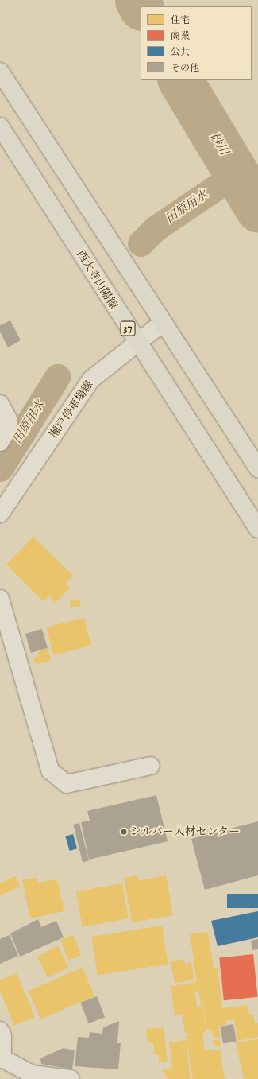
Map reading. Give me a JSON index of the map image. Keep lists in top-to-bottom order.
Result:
{
  "streets": {
    "main road": ["西大寺山陽線", "37"],
    "street": ["瀬戸停車場線"]
  },
  "crossings": [
    ["西大寺山陽線", "瀬戸停車場線"]
  ],
  "water": ["砂川", "田原用水"],
  "places": ["シルバー人材センター"],
  "legend": [
    "住宅",
    "商業",
    "公共",
    "その他"
  ]
}
